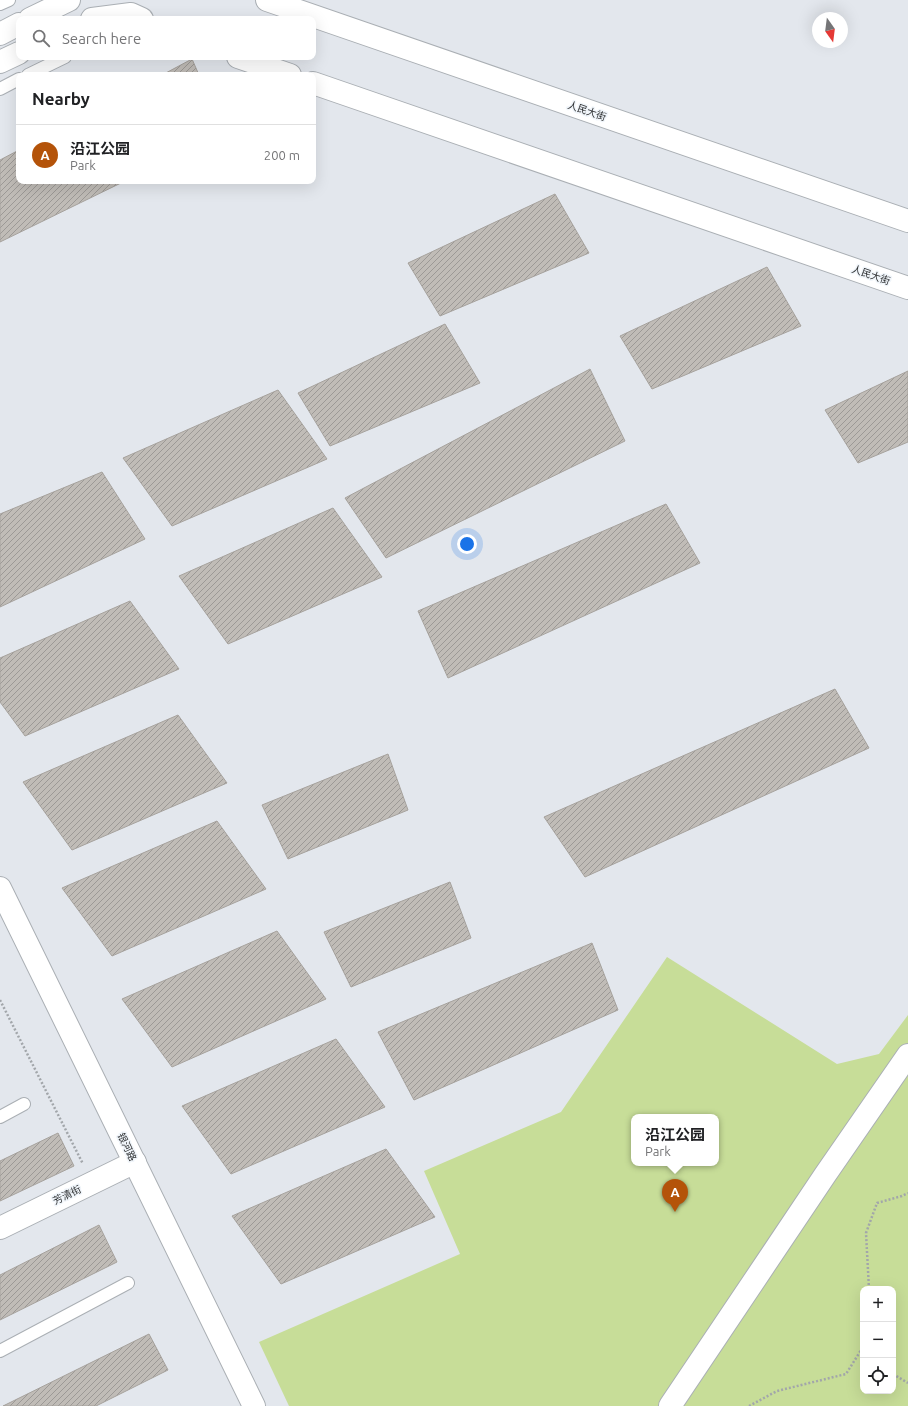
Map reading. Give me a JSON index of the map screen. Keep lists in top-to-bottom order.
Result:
{
  "streets": {
    "main road": ["人民大街", "银河路", "芳清街"]
  },
  "crossings": [
    ["银河路", "芳清街"]
  ],
  "north": "bottom",
  "page": {
    "search": "Search here",
    "heading": "Nearby",
    "list": [
      {
        "mark": "A",
        "name": "沿江公园",
        "note": "Park",
        "value": "200 m"
      }
    ],
    "popup": ["沿江公园", "Park"],
    "pins": "A",
    "map_buttons": ["+", "−"]
  }
}
